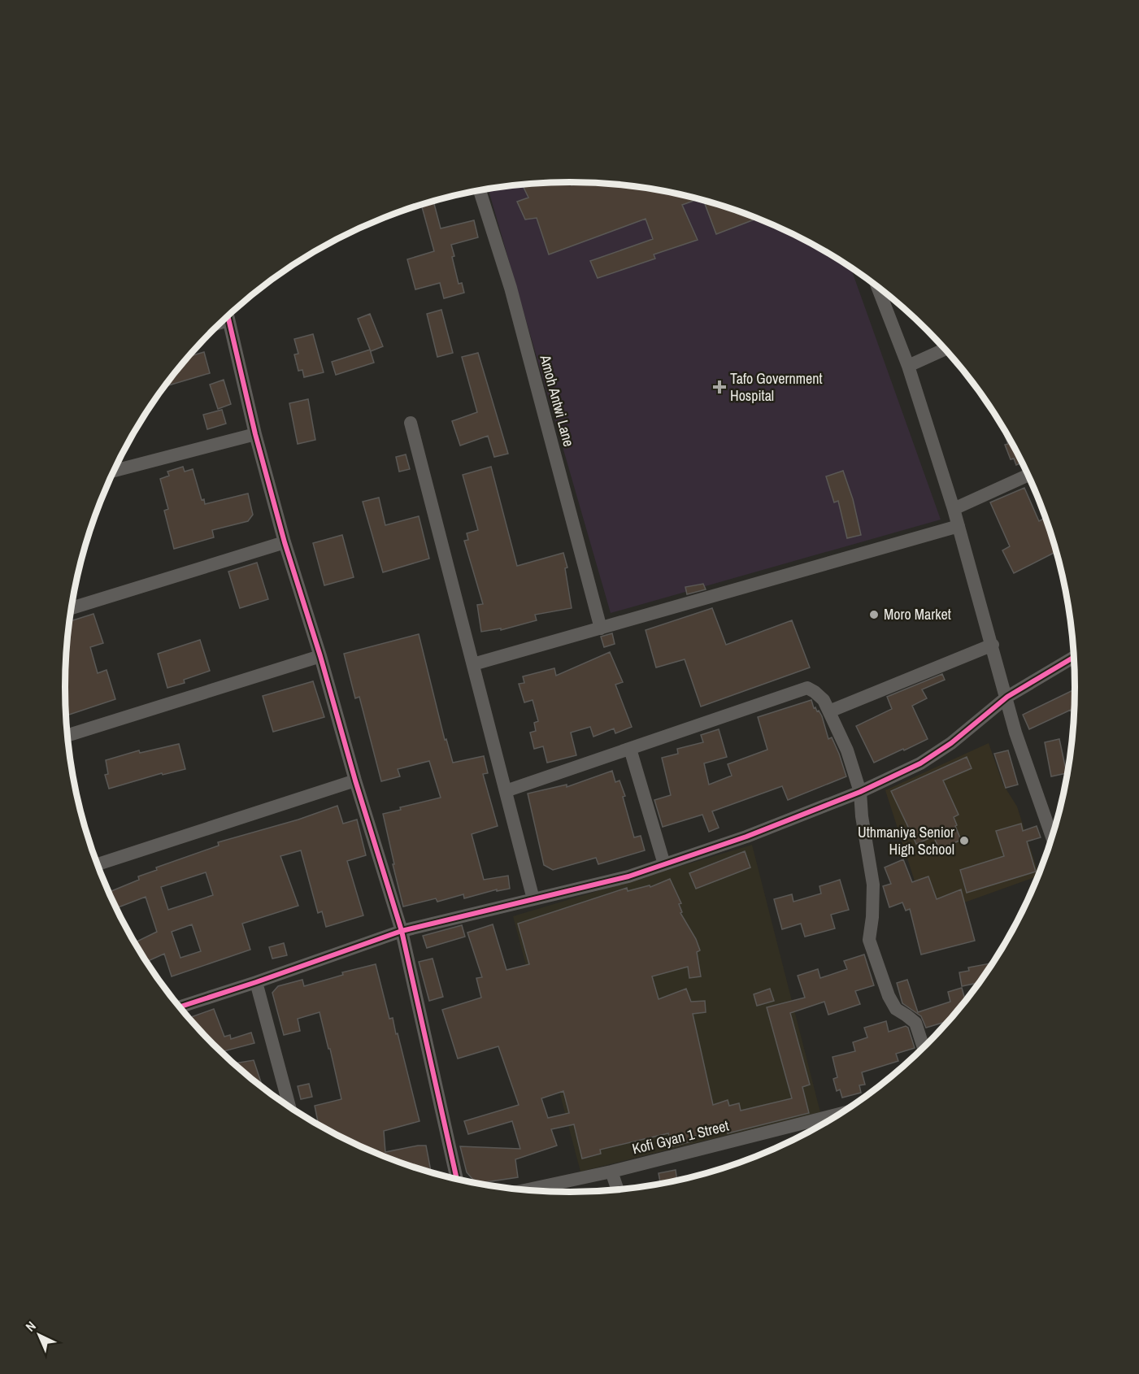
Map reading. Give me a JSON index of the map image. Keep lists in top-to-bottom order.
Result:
{
  "streets": {
    "street": ["Amoh Antwi Lane", "Kofi Gyan 1 Street"]
  },
  "places": {
    "health": ["Tafo Government Hospital"],
    "other": ["Moro Market", "Uthmaniya Senior High School"]
  },
  "north": "top left"
}
